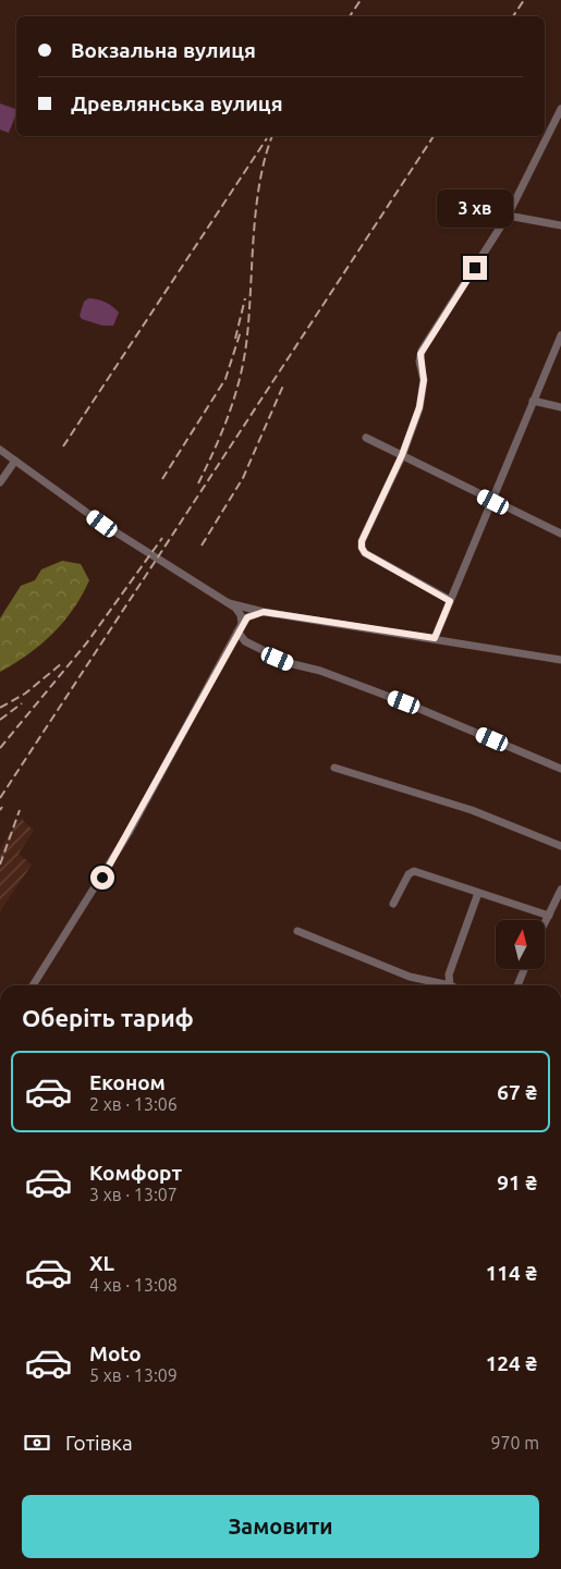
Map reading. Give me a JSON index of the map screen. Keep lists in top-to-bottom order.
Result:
{
  "north": "top",
  "page": {
    "banner": ["Вокзальна вулиця", "Древлянська вулиця"],
    "bubble": "3 хв",
    "heading": "Оберіть тариф",
    "list": [
      {
        "name": "Економ",
        "note": "2 хв · 13:06",
        "value": "67 ₴"
      },
      {
        "name": "Комфорт",
        "note": "3 хв · 13:07",
        "value": "91 ₴"
      },
      {
        "name": "XL",
        "note": "4 хв · 13:08",
        "value": "114 ₴"
      },
      {
        "name": "Moto",
        "note": "5 хв · 13:09",
        "value": "124 ₴"
      }
    ],
    "pay": ["Готівка", "970 m"],
    "buttons": "Замовити"
  }
}
